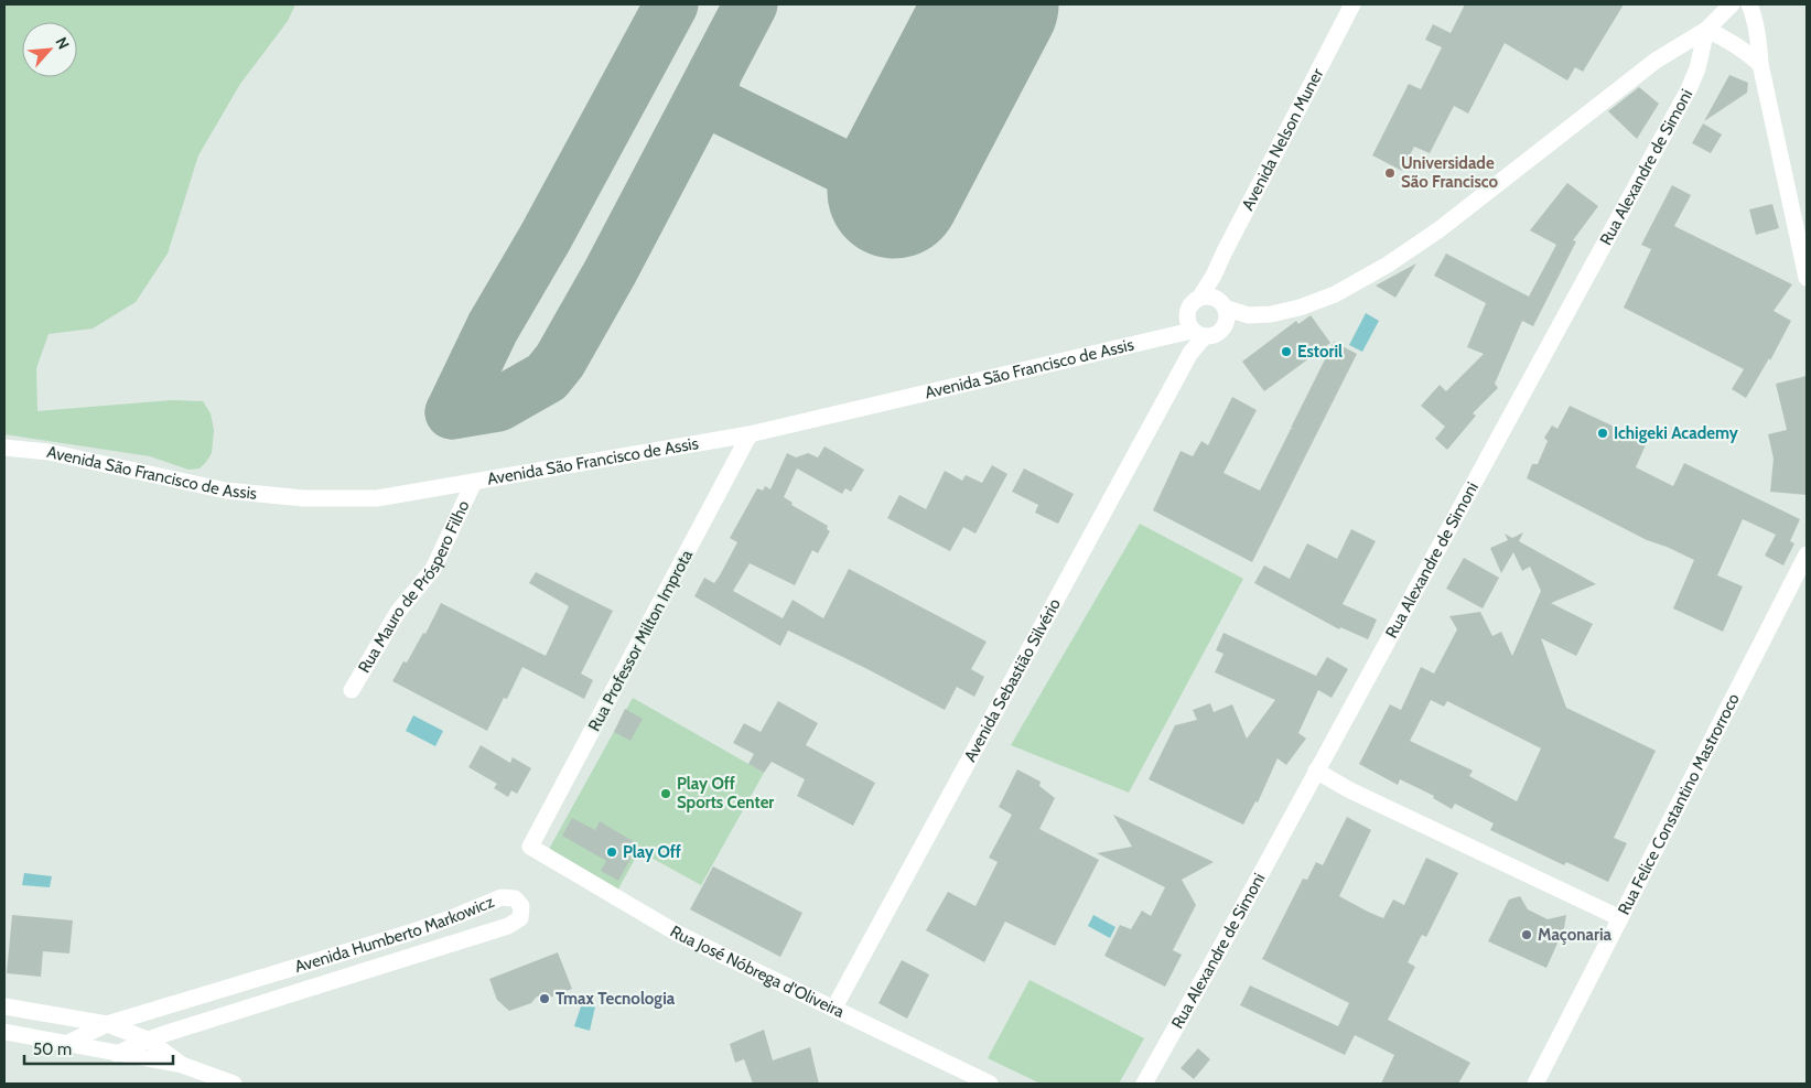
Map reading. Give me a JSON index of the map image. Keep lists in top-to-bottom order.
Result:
{
  "streets": {
    "street": [
      "Avenida Nelson Muner",
      "Rua Alexandre de Simoni",
      "Avenida São Francisco de Assis",
      "Rua Mauro de Próspero Filho",
      "Rua Professor Milton Improta",
      "Avenida Sebastião Silvério",
      "Rua Felice Constantino Mastrorroco",
      "Avenida Humberto Markowicz",
      "Rua José Nóbrega d'Oliveira"
    ]
  },
  "crossings": [
    ["Avenida Nelson Muner", "Avenida São Francisco de Assis"],
    ["Avenida Nelson Muner", "Avenida Sebastião Silvério"],
    ["Avenida São Francisco de Assis", "Rua Mauro de Próspero Filho"],
    ["Avenida São Francisco de Assis", "Rua Professor Milton Improta"],
    ["Avenida São Francisco de Assis", "Avenida Sebastião Silvério"],
    ["Rua Professor Milton Improta", "Rua José Nóbrega d'Oliveira"],
    ["Avenida Sebastião Silvério", "Rua José Nóbrega d'Oliveira"]
  ],
  "places": [
    "Universidade São Francisco",
    "Estoril",
    "Ichigeki Academy",
    "Play Off Sports Center",
    "Play Off",
    "Maçonaria",
    "Tmax Tecnologia"
  ],
  "scale_bar": "50 m",
  "north": "top right"
}
